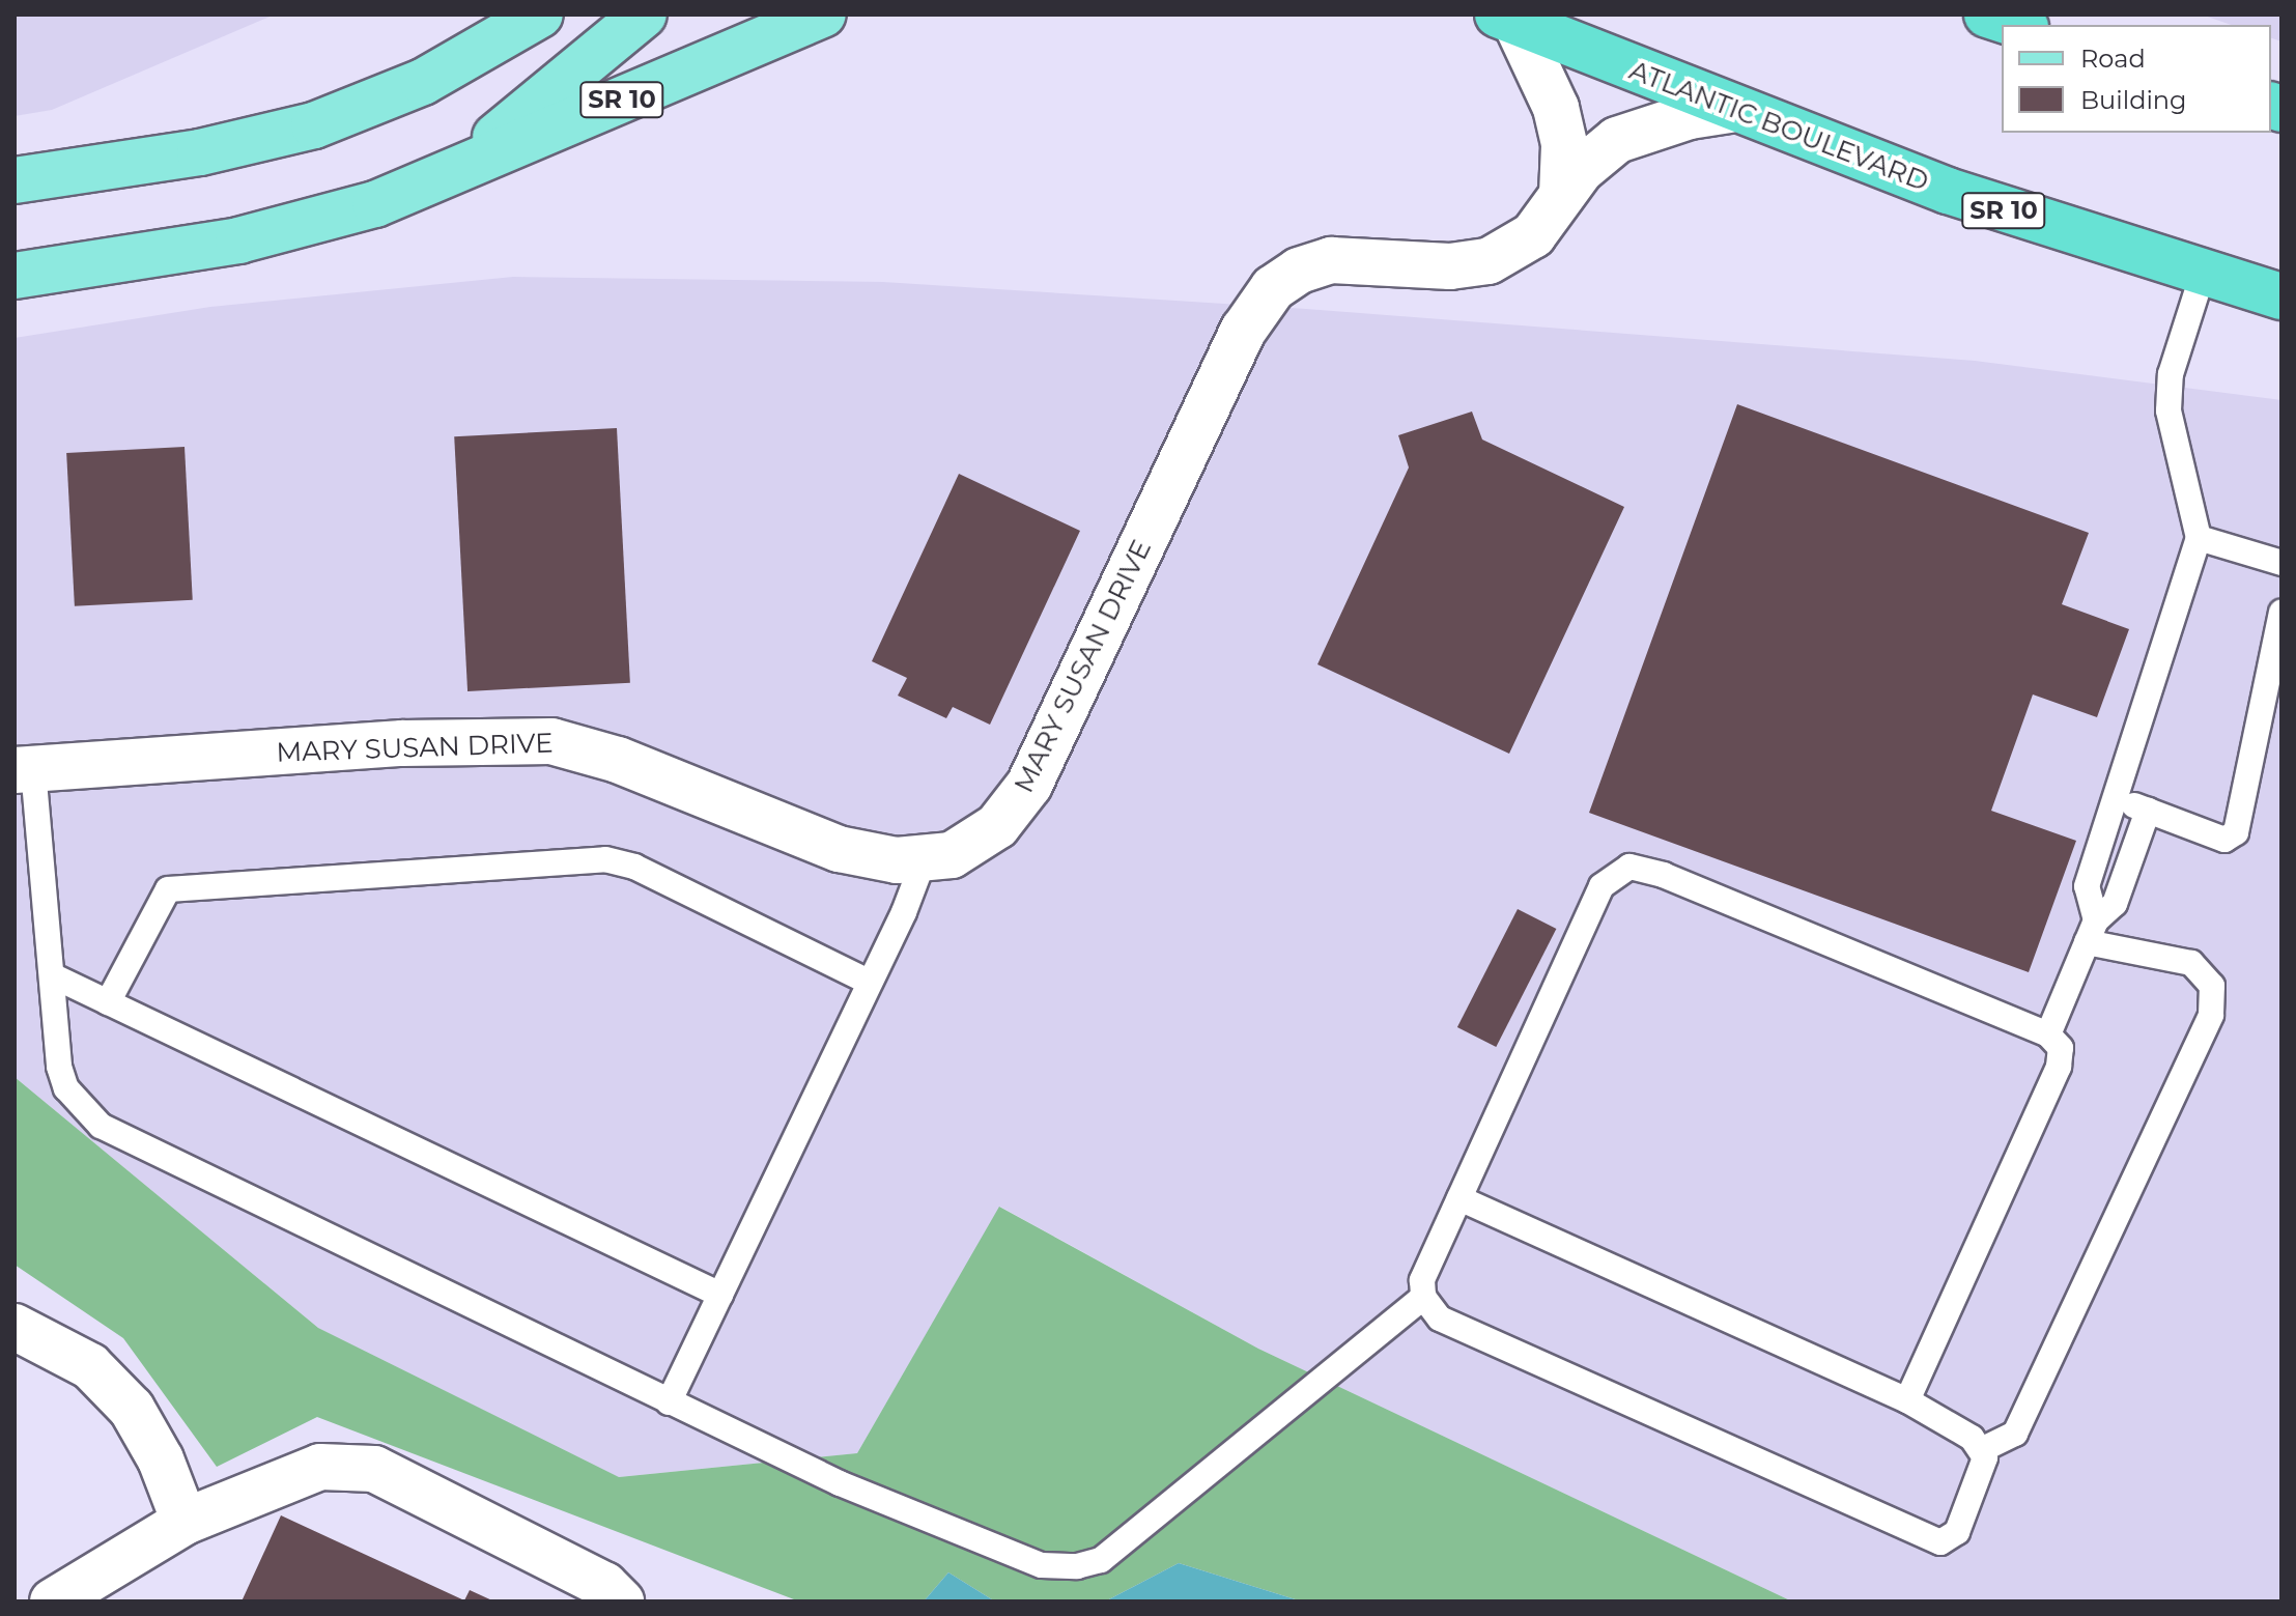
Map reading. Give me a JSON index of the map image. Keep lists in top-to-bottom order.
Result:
{
  "streets": {
    "highway": ["SR 10", "ATLANTIC BOULEVARD"],
    "street": ["MARY SUSAN DRIVE"]
  },
  "crossings": [
    ["ATLANTIC BOULEVARD", "MARY SUSAN DRIVE"]
  ],
  "legend": ["Road", "Building"]
}
